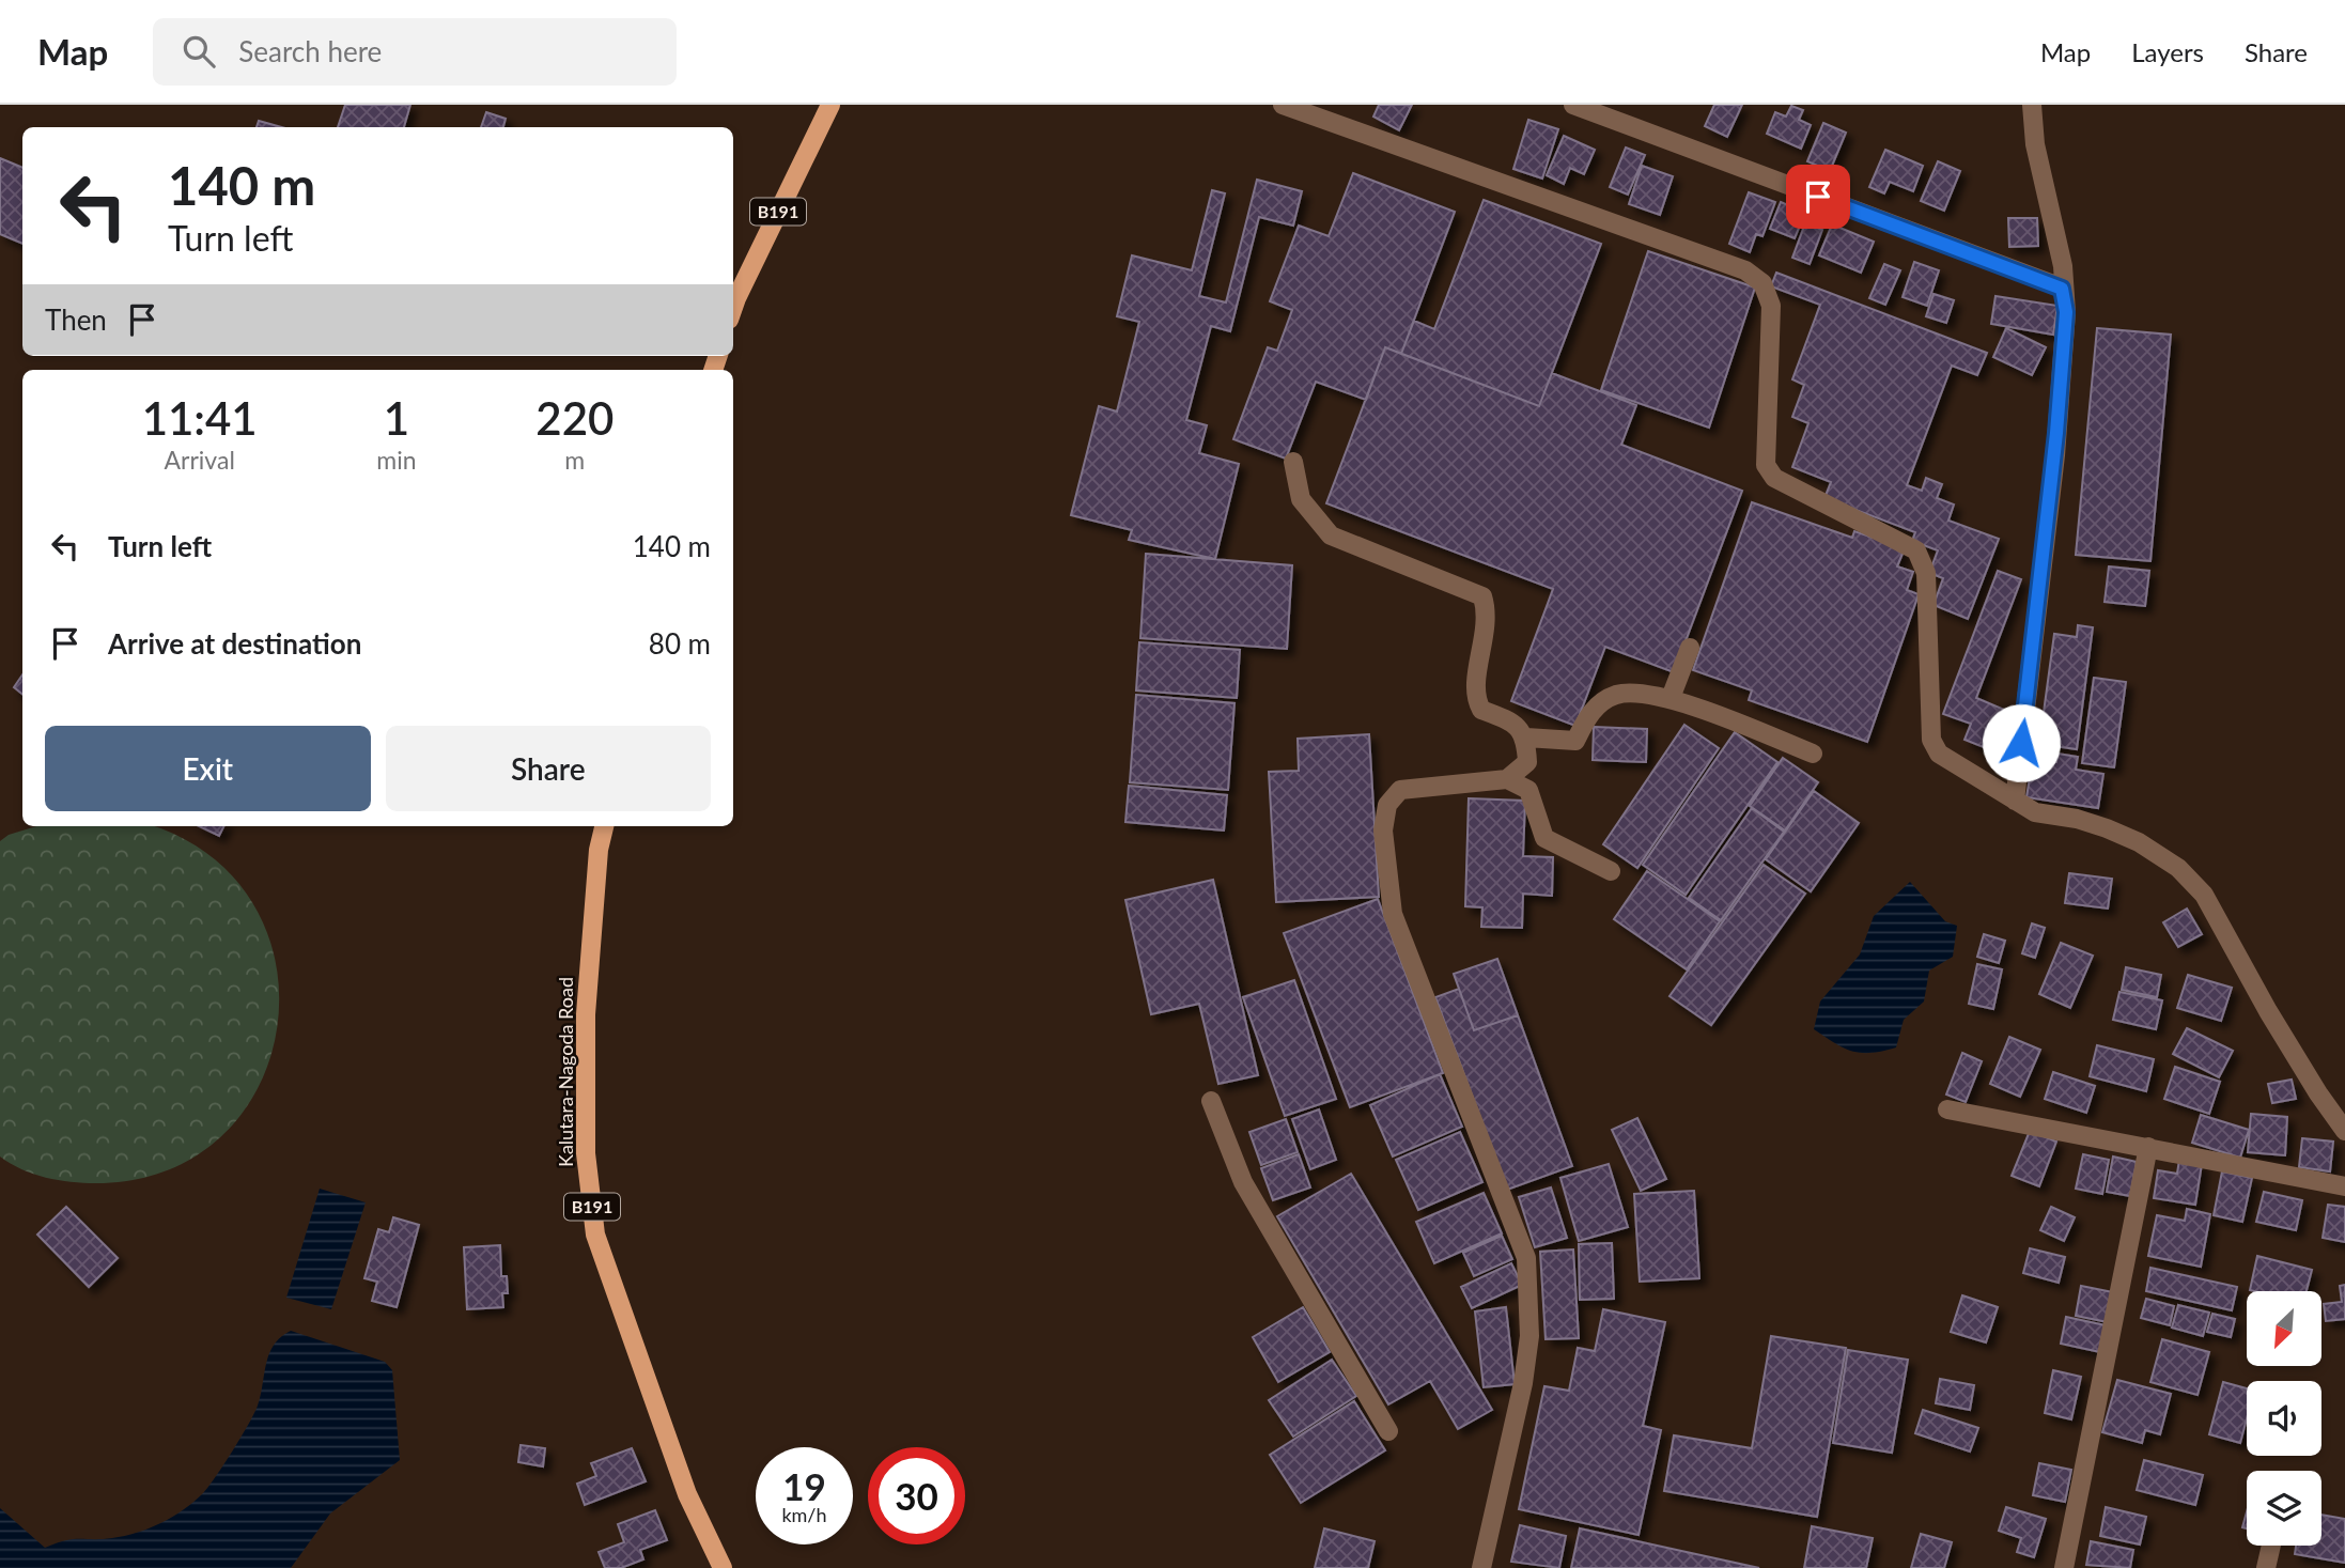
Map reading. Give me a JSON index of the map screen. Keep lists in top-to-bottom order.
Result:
{
  "streets": {
    "main road": ["B191", "Kalutara-Nagoda Road"]
  },
  "north": "bottom left",
  "page": {
    "header": "Map",
    "search": "Search here",
    "nav": ["Map", "Layers", "Share"],
    "turn": ["140 m", "Turn left"],
    "then": "Then",
    "eta": [
      "11:41",
      "Arrival",
      "1",
      "min",
      "220",
      "m"
    ],
    "list": [
      {
        "name": "Turn left",
        "value": "140 m"
      },
      {
        "name": "Arrive at destination",
        "value": "80 m"
      }
    ],
    "buttons": ["Exit", "Share"],
    "speed": "19 km/h",
    "limit": "30"
  }
}
